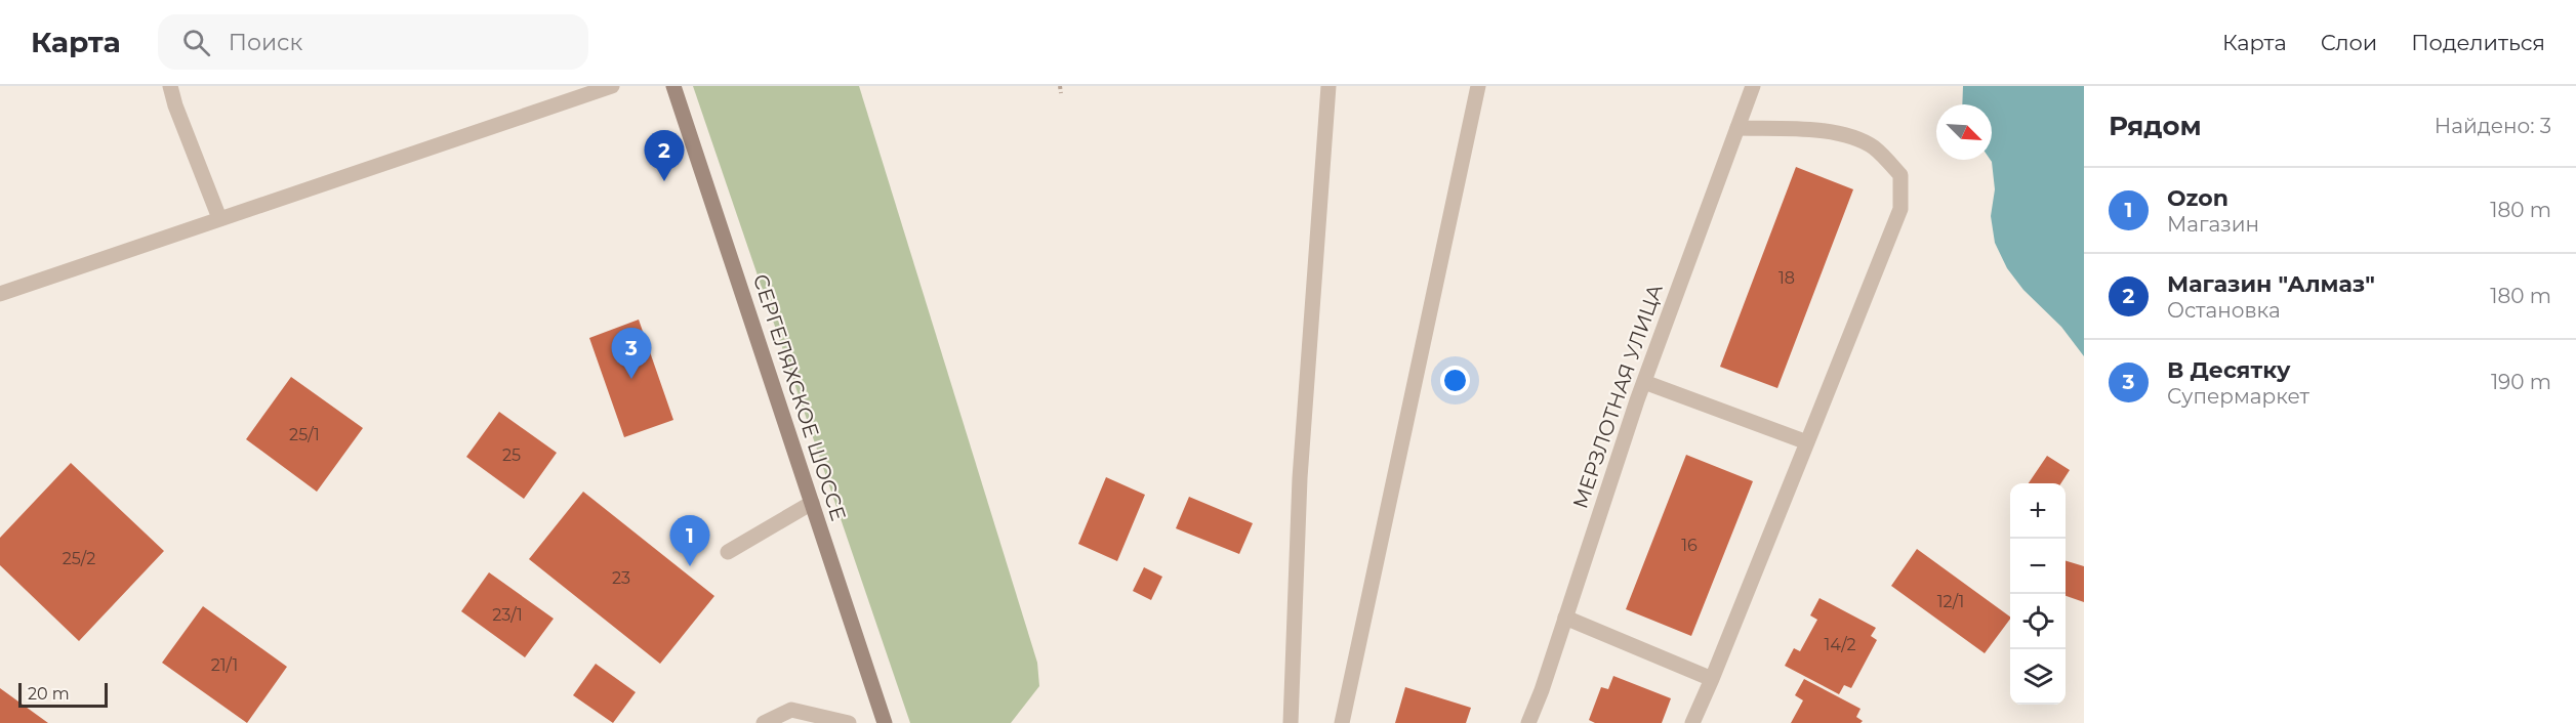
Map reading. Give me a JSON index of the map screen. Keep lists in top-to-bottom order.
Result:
{
  "streets": {
    "main road": ["СЕРГЕЛЯХСКОЕ ШОССЕ"],
    "street": ["МЕРЗЛОТНАЯ УЛИЦА"]
  },
  "house_numbers": [
    "18",
    "25/1",
    "25",
    "16",
    "25/2",
    "23",
    "12/1",
    "23/1",
    "14/2",
    "21/1"
  ],
  "scale_bar": "20 m",
  "north": "bottom right",
  "page": {
    "header": "Карта",
    "search": "Поиск",
    "nav": ["Карта", "Слои", "Поделиться"],
    "heading": ["Рядом", "Найдено: 3"],
    "pins": ["2", "3", "1"],
    "list": [
      {
        "mark": "1",
        "name": "Ozon",
        "note": "Магазин",
        "value": "180 m"
      },
      {
        "mark": "2",
        "name": "Магазин \"Алмаз\"",
        "note": "Остановка",
        "value": "180 m"
      },
      {
        "mark": "3",
        "name": "В Десятку",
        "note": "Супермаркет",
        "value": "190 m"
      }
    ],
    "map_buttons": ["+", "−"],
    "scale": "20 m"
  }
}
